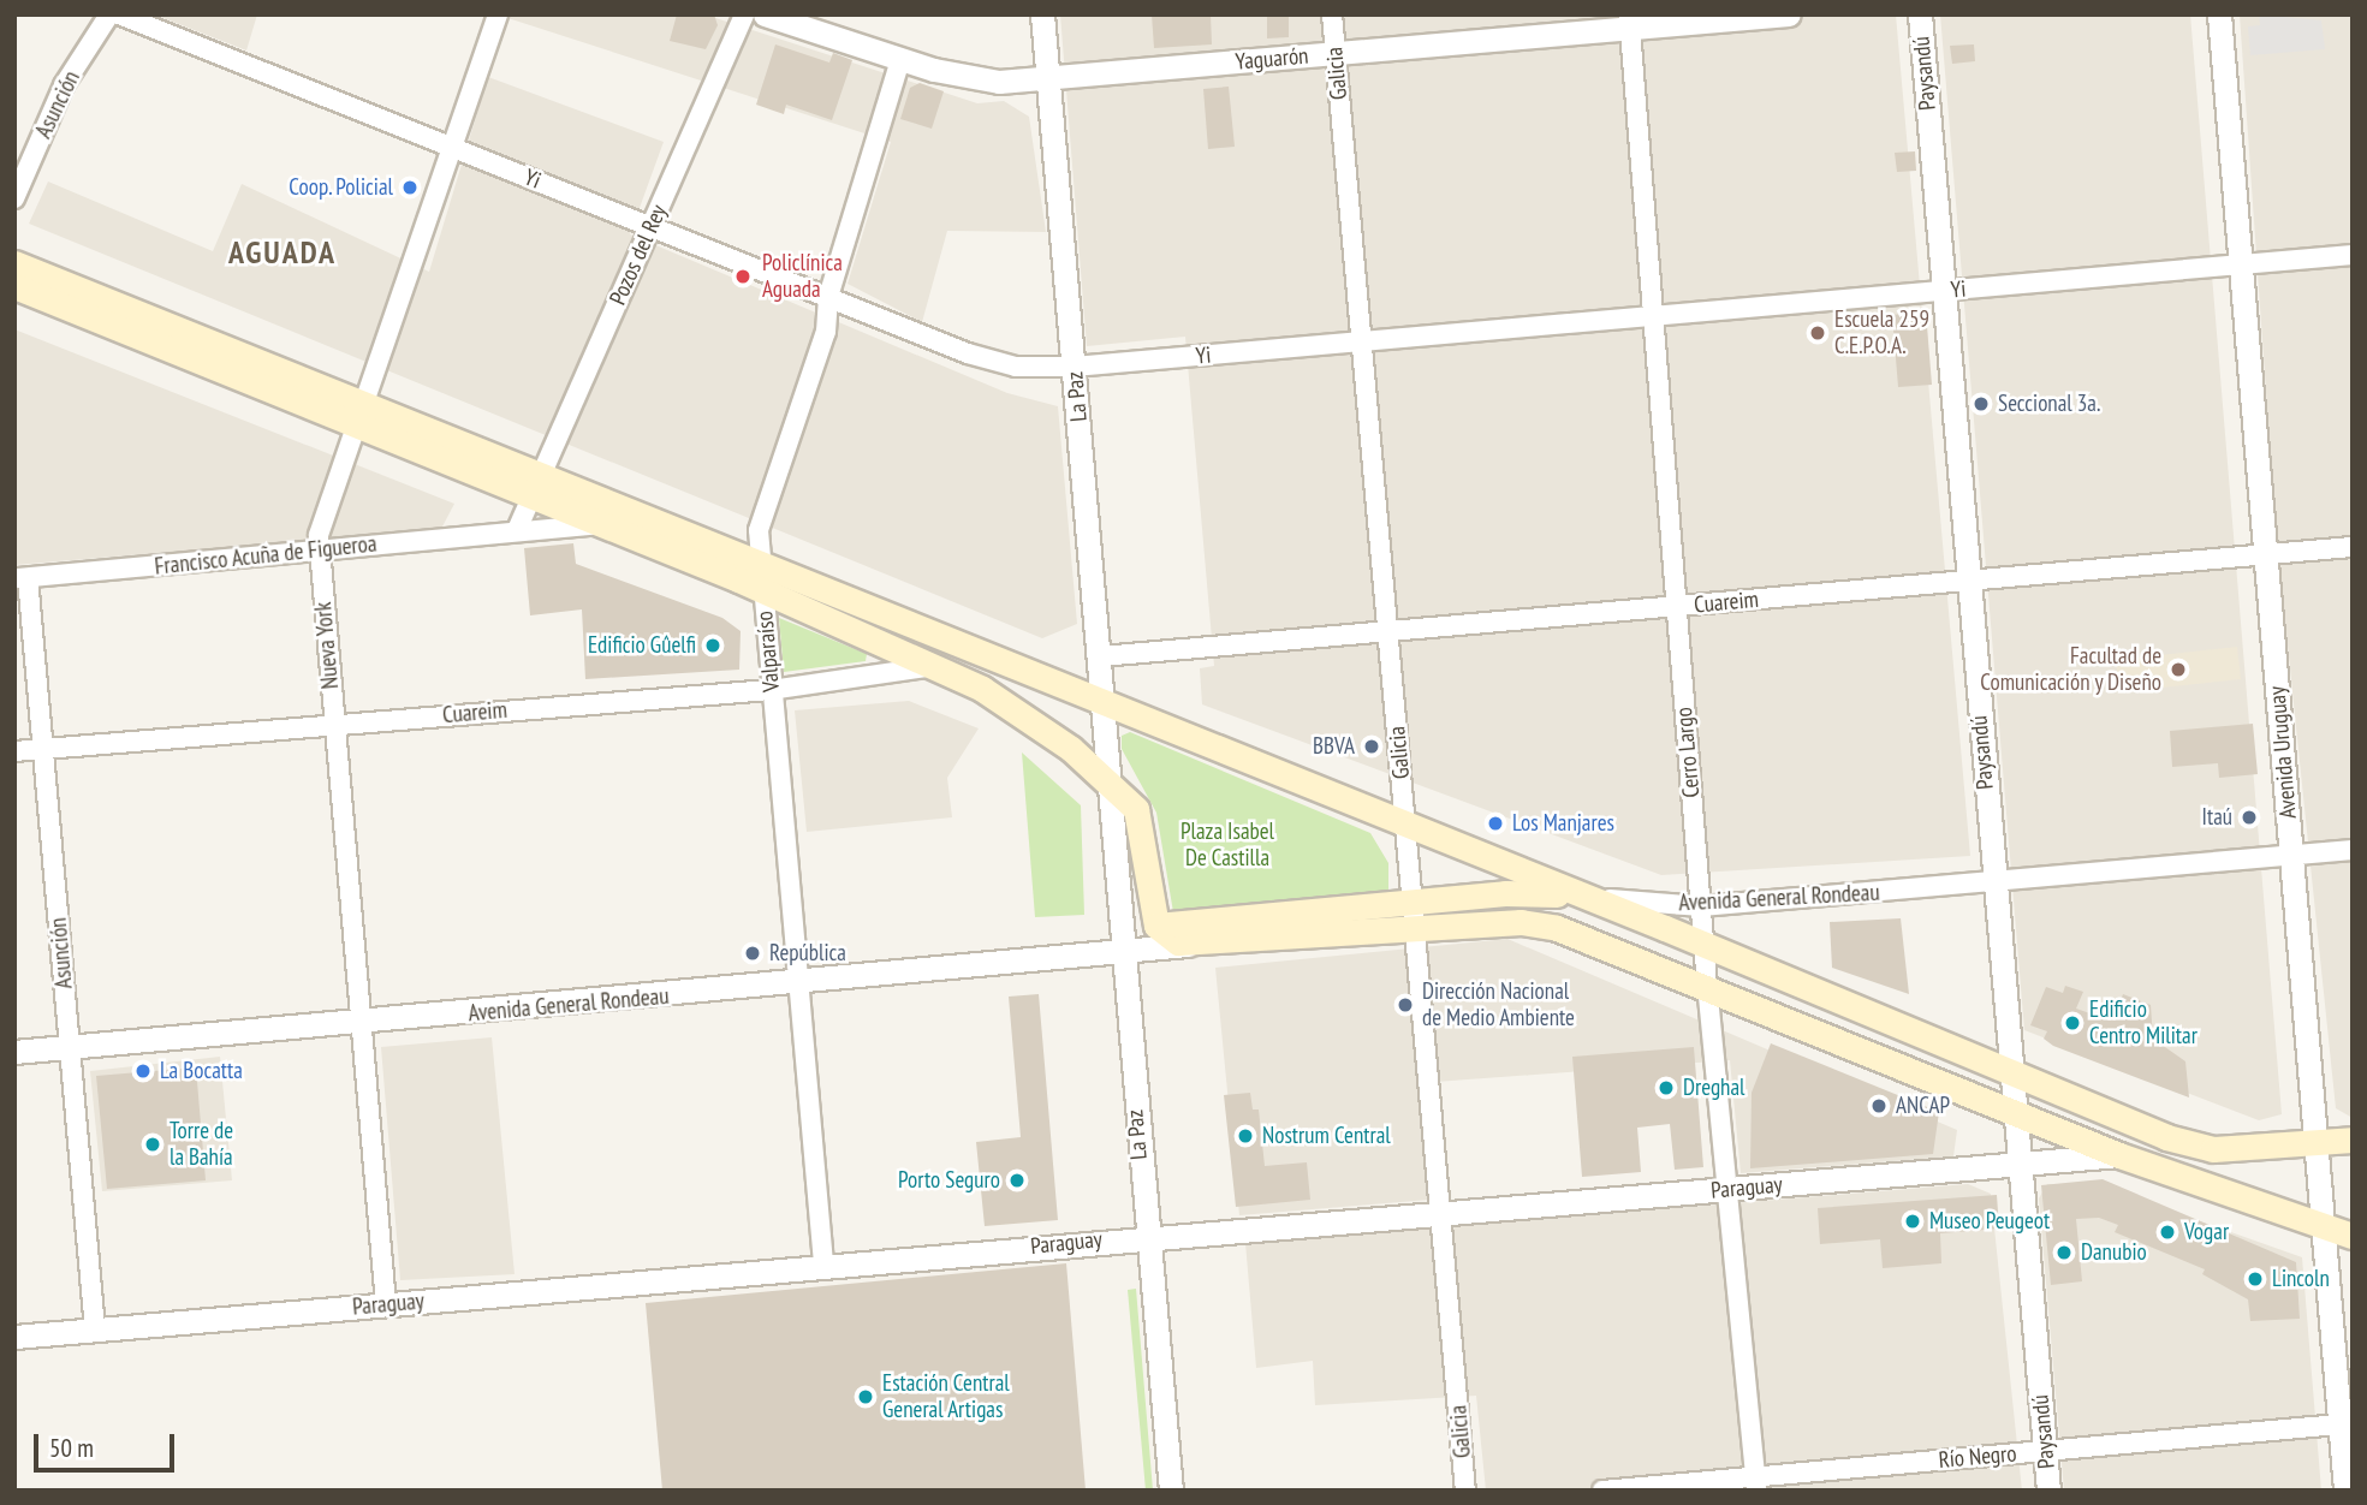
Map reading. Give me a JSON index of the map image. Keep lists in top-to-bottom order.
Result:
{
  "streets": {
    "main road": ["Avenida General Rondeau"],
    "street": [
      "Yaguarón",
      "Galicia",
      "Paysandú",
      "Asunción",
      "Yi",
      "Pozos del Rey",
      "La Paz",
      "Francisco Acuña de Figueroa",
      "Cuareim",
      "Nueva York",
      "Valparaíso",
      "Cerro Largo",
      "Avenida Uruguay",
      "Paraguay",
      "Río Negro"
    ]
  },
  "crossings": [
    ["Yaguarón", "Galicia"],
    ["Yaguarón", "La Paz"],
    ["Yaguarón", "Valparaíso"],
    ["Yaguarón", "Cerro Largo"],
    ["Galicia", "Yi"],
    ["Galicia", "Cuareim"],
    ["Galicia", "Avenida General Rondeau"],
    ["Galicia", "Paraguay"],
    ["Paysandú", "Yi"],
    ["Paysandú", "Cuareim"],
    ["Paysandú", "Avenida General Rondeau"],
    ["Paysandú", "Paraguay"],
    ["Paysandú", "Río Negro"],
    ["Asunción", "Francisco Acuña de Figueroa"],
    ["Asunción", "Cuareim"],
    ["Asunción", "Avenida General Rondeau"],
    ["Asunción", "Paraguay"],
    ["Yi", "Pozos del Rey"],
    ["Yi", "La Paz"],
    ["Yi", "Nueva York"],
    ["Yi", "Valparaíso"],
    ["Yi", "Cerro Largo"],
    ["Yi", "Avenida Uruguay"],
    ["La Paz", "Cuareim"],
    ["La Paz", "Avenida General Rondeau"],
    ["La Paz", "Paraguay"],
    ["Francisco Acuña de Figueroa", "Nueva York"],
    ["Cuareim", "Nueva York"],
    ["Cuareim", "Valparaíso"],
    ["Cuareim", "Cerro Largo"],
    ["Cuareim", "Avenida Uruguay"],
    ["Nueva York", "Avenida General Rondeau"],
    ["Nueva York", "Paraguay"],
    ["Valparaíso", "Avenida General Rondeau"],
    ["Valparaíso", "Paraguay"],
    ["Cerro Largo", "Avenida General Rondeau"],
    ["Cerro Largo", "Paraguay"],
    ["Cerro Largo", "Río Negro"],
    ["Avenida Uruguay", "Avenida General Rondeau"],
    ["Avenida Uruguay", "Río Negro"],
    ["Avenida General Rondeau", "Paraguay"]
  ],
  "districts": ["AGUADA"],
  "parks": ["Plaza Isabel De Castilla"],
  "places": [
    "Coop. Policial",
    "Policlínica Aguada",
    "Escuela 259 C.E.P.O.A.",
    "Seccional 3a.",
    "Edificio Gûelfi",
    "Facultad de Comunicación y Diseño",
    "BBVA",
    "Itaú",
    "Los Manjares",
    "República",
    "Dirección Nacional de Medio Ambiente",
    "Edificio Centro Militar",
    "La Bocatta",
    "Dreghal",
    "ANCAP",
    "Nostrum Central",
    "Torre de la Bahía",
    "Porto Seguro",
    "Museo Peugeot",
    "Vogar",
    "Danubio",
    "Lincoln",
    "Estación Central General Artigas"
  ],
  "scale_bar": "50 m"
}
